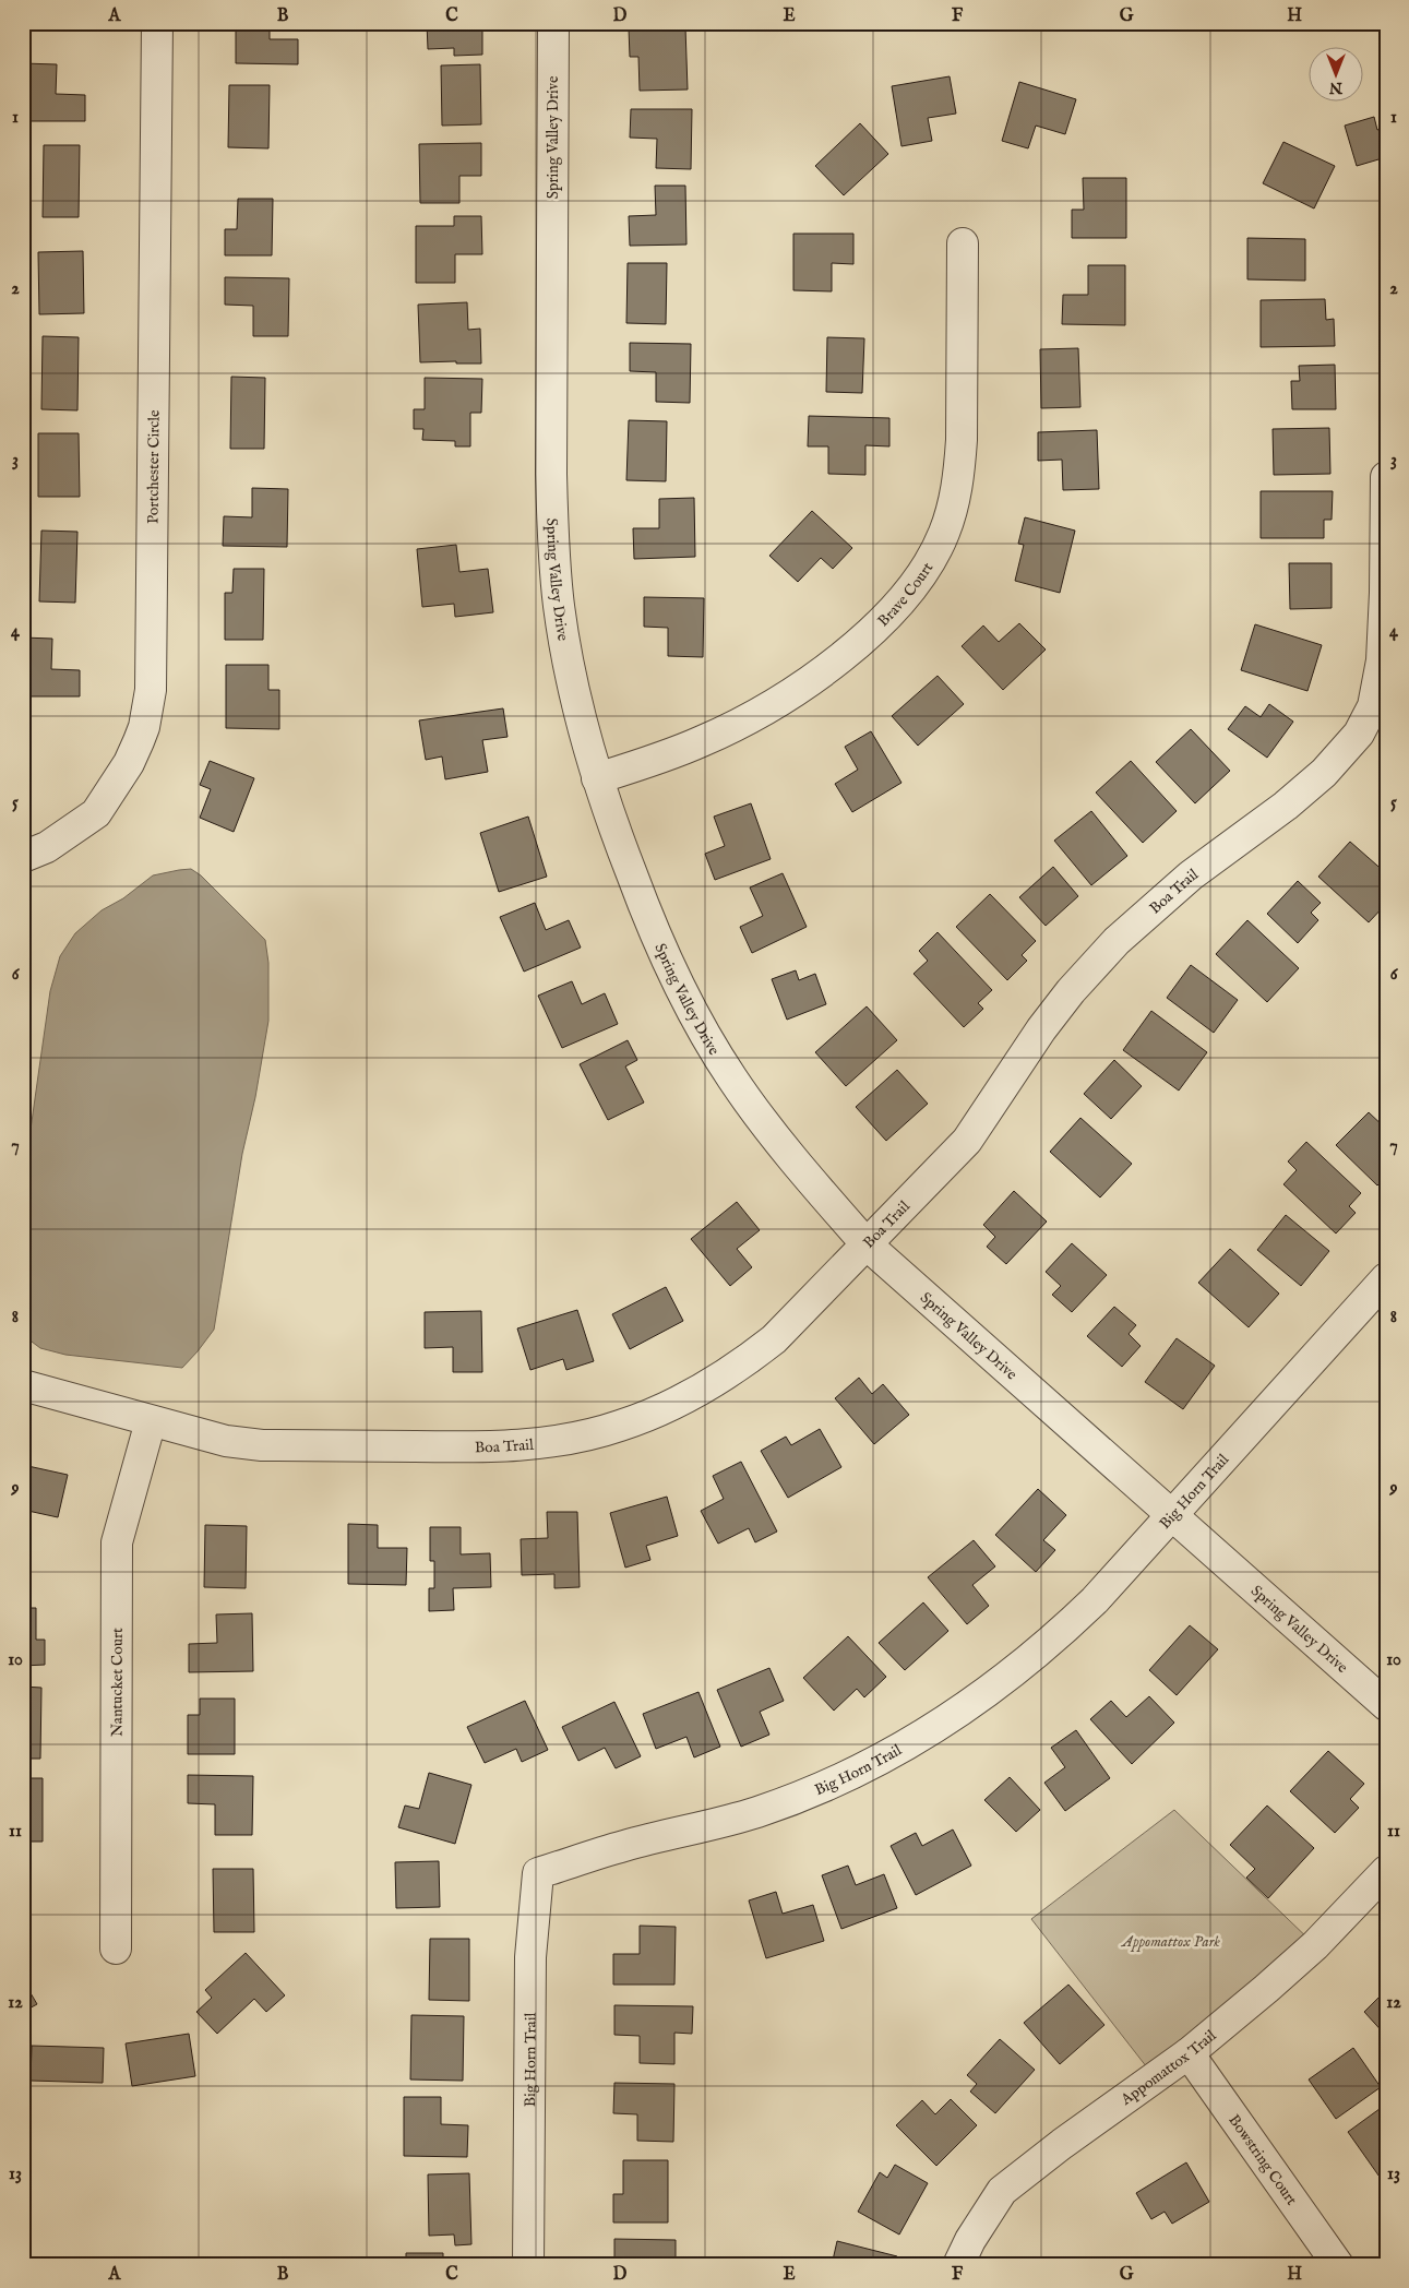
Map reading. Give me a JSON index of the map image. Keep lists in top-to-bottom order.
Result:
{
  "streets": {
    "street": [
      "Spring Valley Drive",
      "Portchester Circle",
      "Brave Court",
      "Boa Trail",
      "Big Horn Trail",
      "Nantucket Court",
      "Appomattox Trail",
      "Bowstring Court"
    ]
  },
  "crossings": [
    ["Spring Valley Drive", "Brave Court"],
    ["Spring Valley Drive", "Boa Trail"],
    ["Spring Valley Drive", "Big Horn Trail"],
    ["Boa Trail", "Nantucket Court"],
    ["Appomattox Trail", "Bowstring Court"]
  ],
  "parks": ["Appomattox Park"],
  "north": "bottom",
  "grid": {
    "columns": [
      "A",
      "B",
      "C",
      "D",
      "E",
      "F",
      "G",
      "H"
    ],
    "rows": [
      "1",
      "2",
      "3",
      "4",
      "5",
      "6",
      "7",
      "8",
      "9",
      "10",
      "11",
      "12",
      "13"
    ]
  }
}
